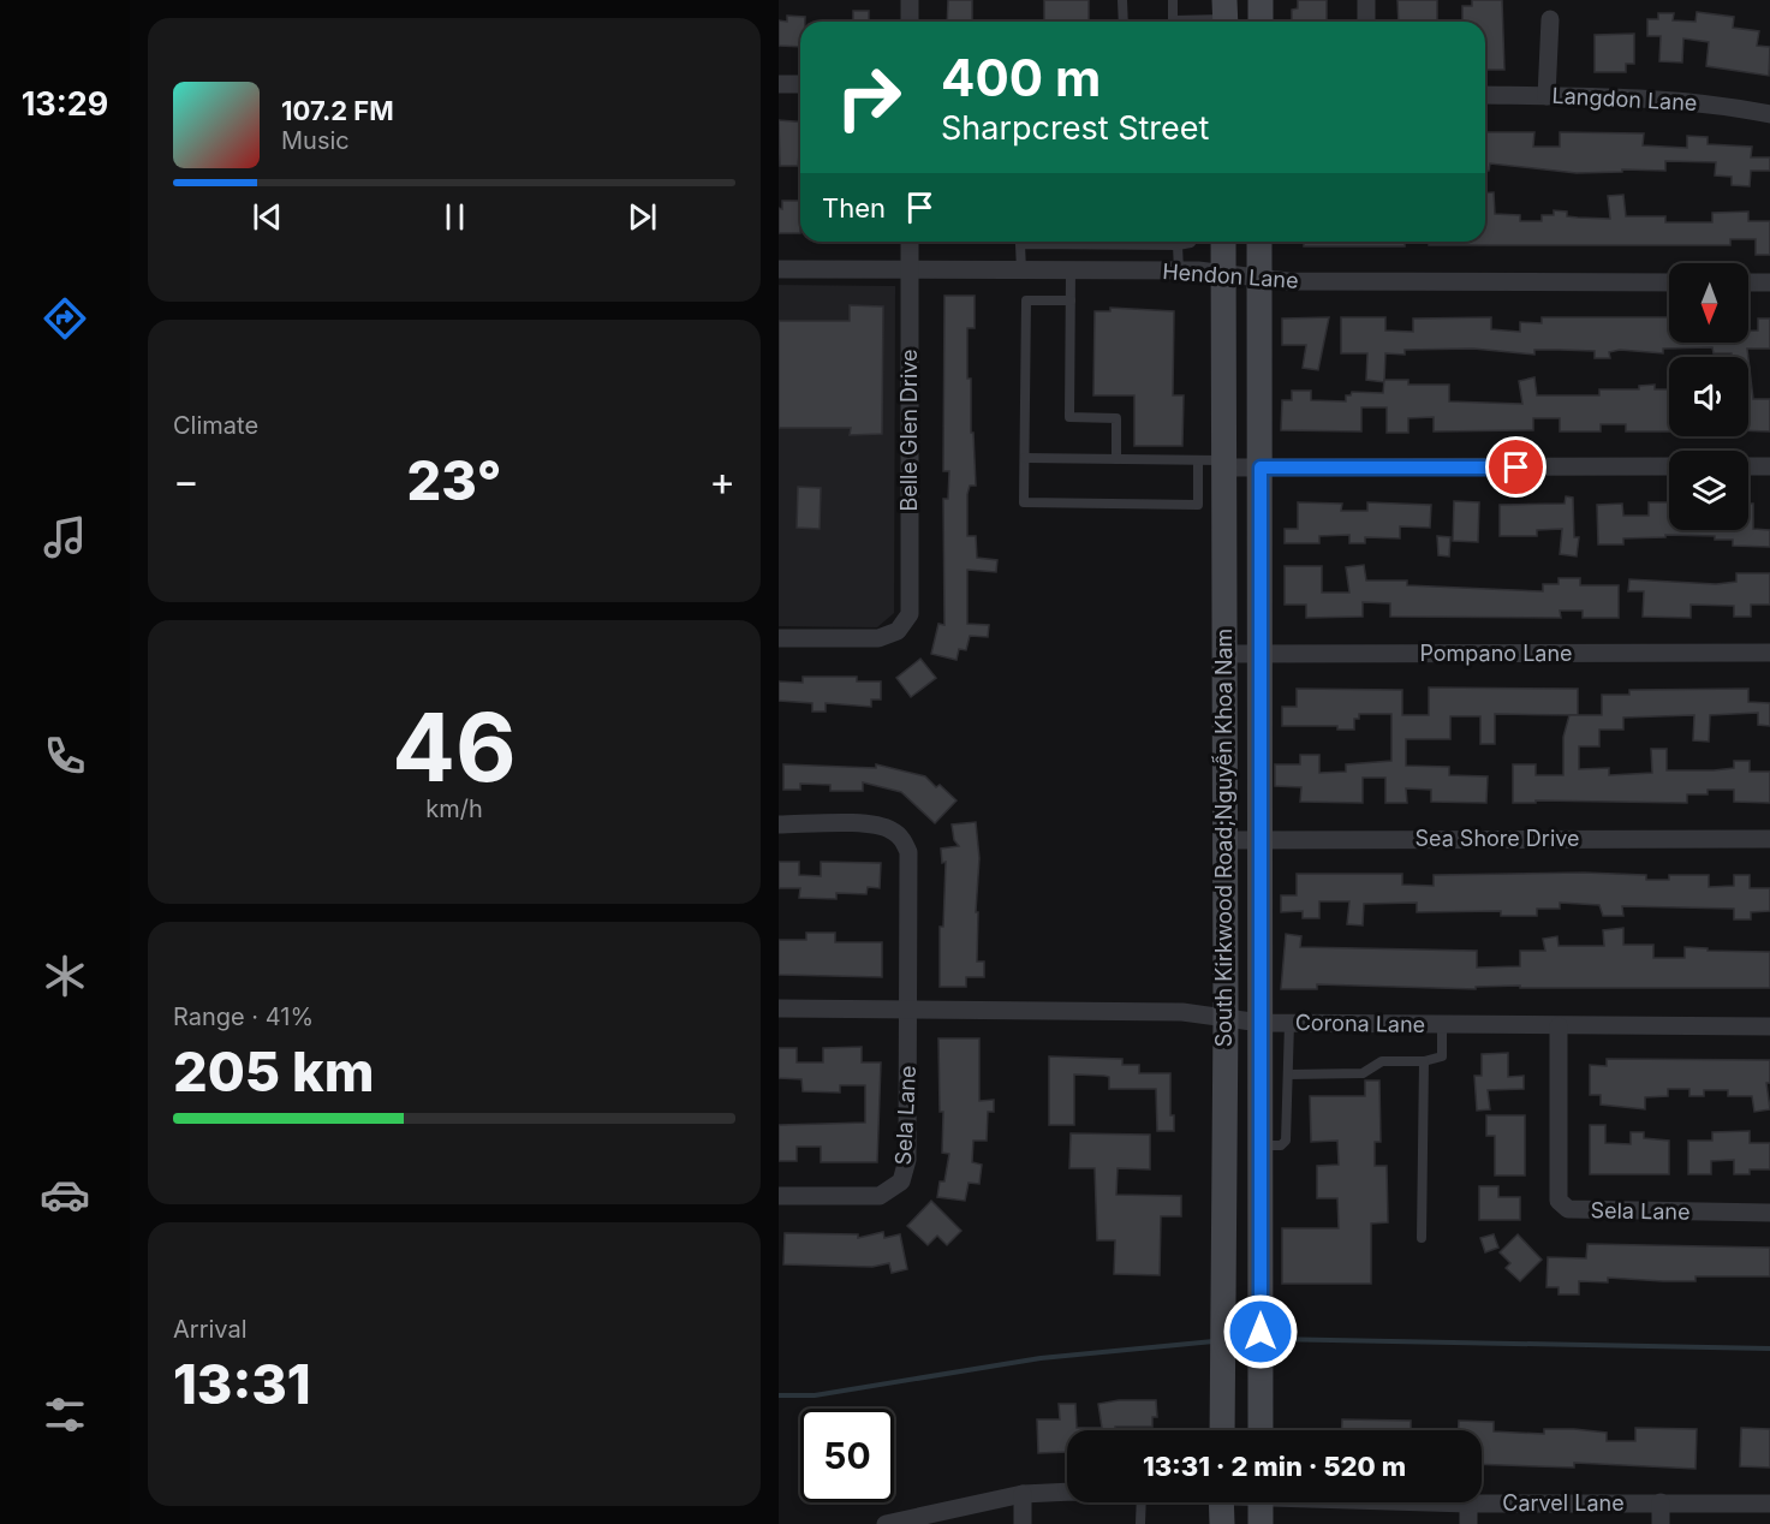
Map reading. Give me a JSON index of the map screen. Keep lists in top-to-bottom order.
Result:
{
  "streets": {
    "main road": ["South Kirkwood Road;Nguyễn Khoa Nam"],
    "street": [
      "Langdon Lane",
      "Hendon Lane",
      "Belle Glen Drive",
      "Pompano Lane",
      "Sea Shore Drive",
      "Corona Lane",
      "Sela Lane",
      "Carvel Lane"
    ]
  },
  "crossings": [
    ["Hendon Lane", "Belle Glen Drive"],
    ["Hendon Lane", "South Kirkwood Road;Nguyễn Khoa Nam"],
    ["Pompano Lane", "South Kirkwood Road;Nguyễn Khoa Nam"],
    ["South Kirkwood Road;Nguyễn Khoa Nam", "Sea Shore Drive"],
    ["South Kirkwood Road;Nguyễn Khoa Nam", "Corona Lane"],
    ["Corona Lane", "Sela Lane"]
  ],
  "north": "bottom",
  "page": {
    "tabs": "13:29",
    "turn": ["400 m", "Sharpcrest Street"],
    "song": ["107.2 FM", "Music"],
    "then": "Then",
    "tile": [
      "Climate",
      ["46", "km/h"],
      ["Range · 41%", "205 km"],
      ["Arrival", "13:31"]
    ],
    "heat": ["−", "23°", "+"],
    "limit": "50",
    "trip": "13:31 · 2 min · 520 m"
  }
}
